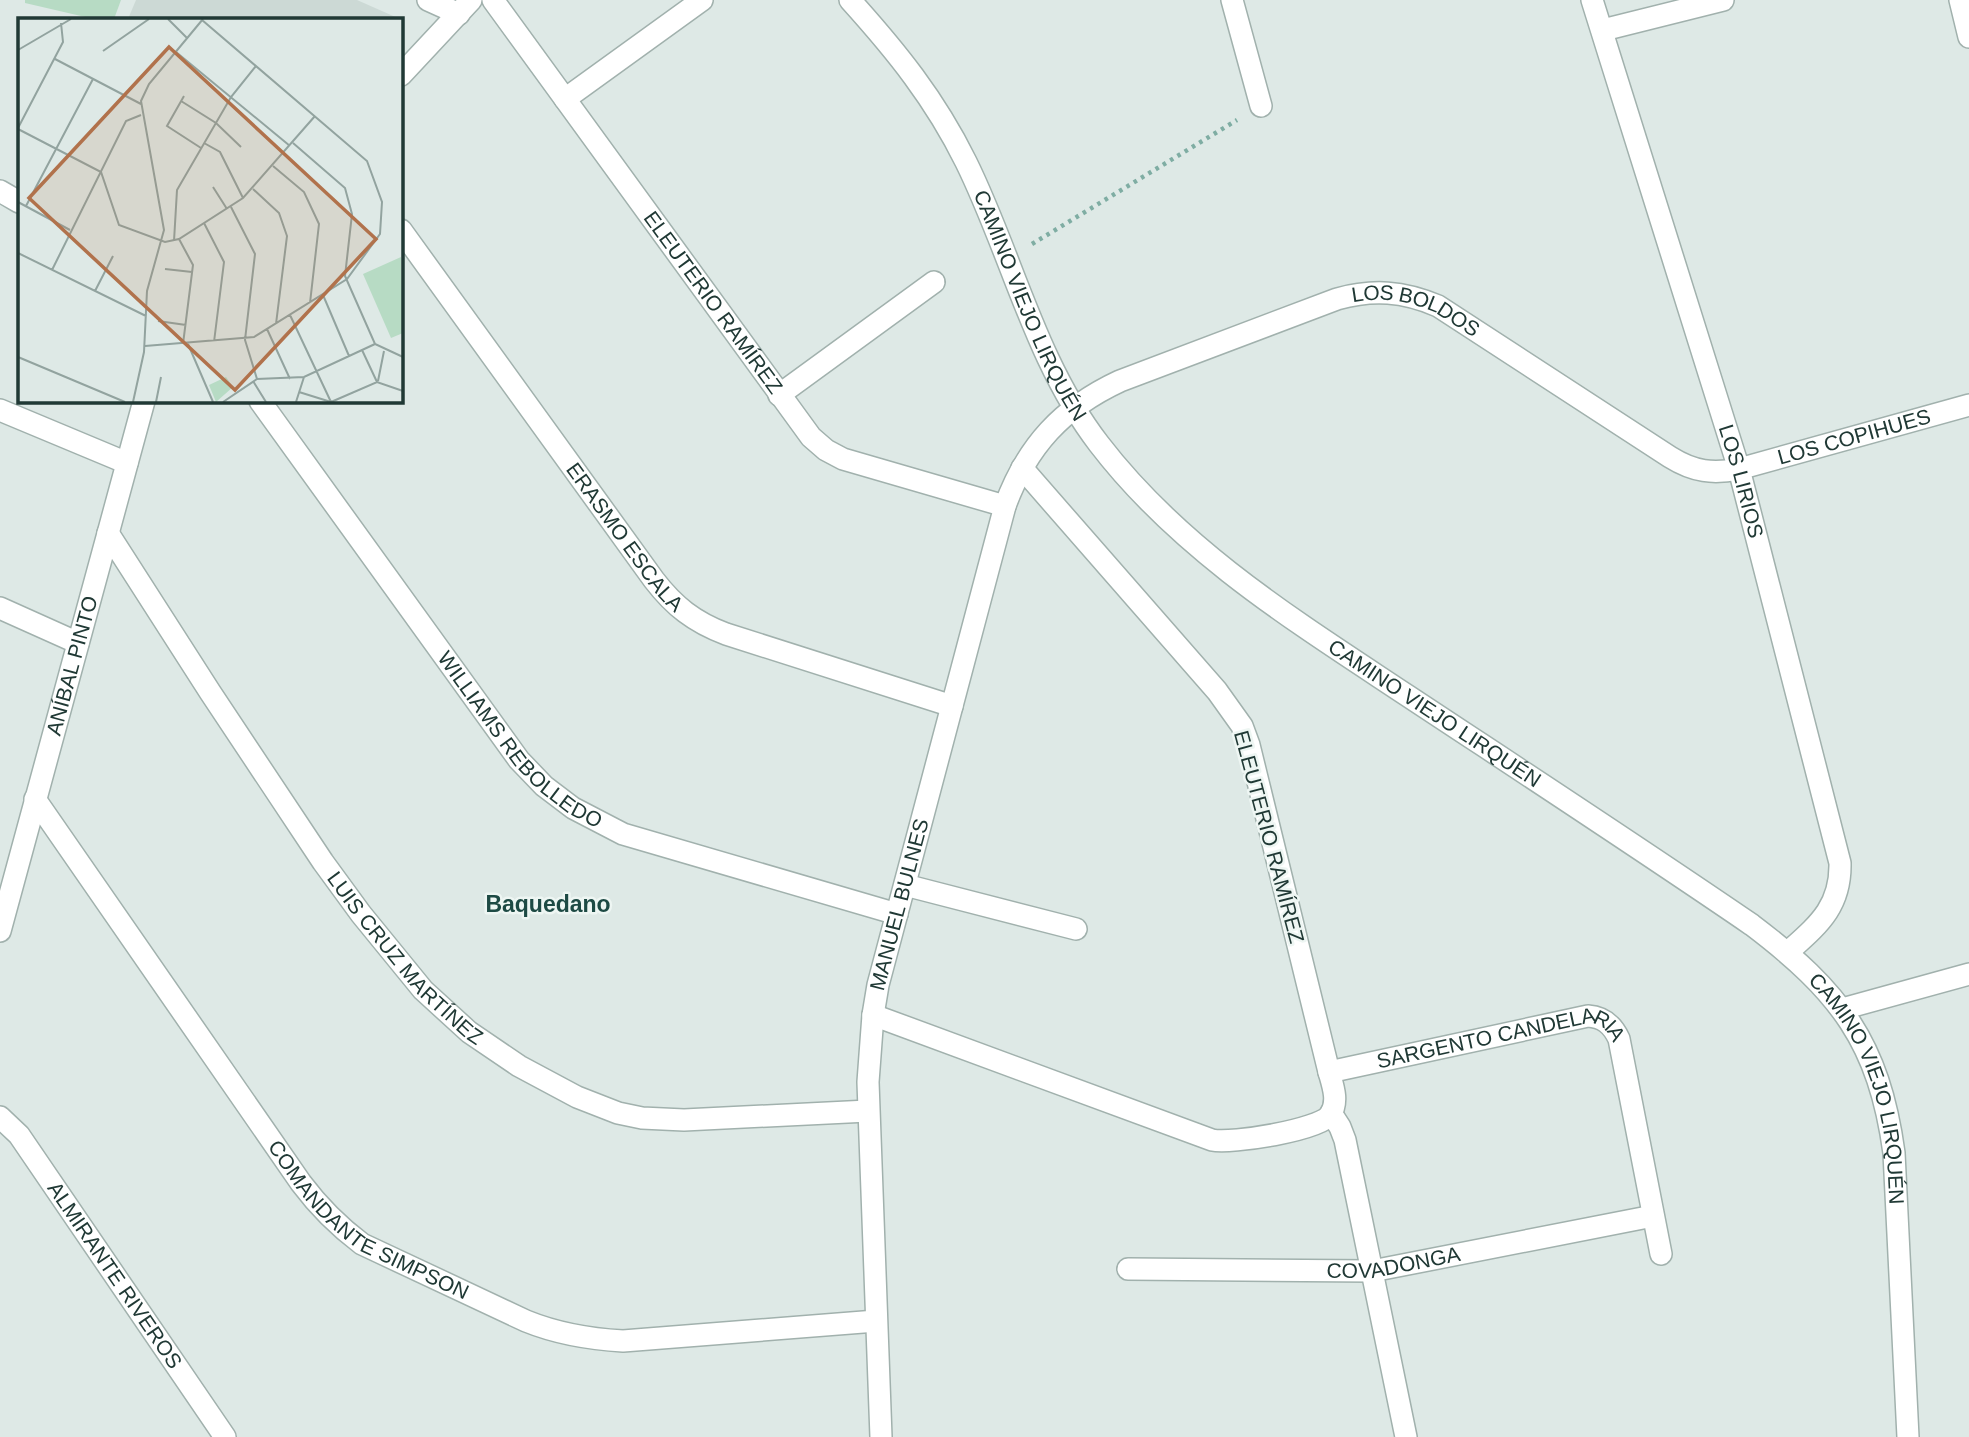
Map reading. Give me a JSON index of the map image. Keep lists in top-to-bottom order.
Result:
{
  "streets": {
    "street": [
      "ELEUTERIO RAMÍREZ",
      "CAMINO VIEJO LIRQUÉN",
      "LOS BOLDOS",
      "LOS COPIHUES",
      "LOS LIRIOS",
      "ERASMO ESCALA",
      "ANÍBAL PINTO",
      "WILLIAMS REBOLLEDO",
      "MANUEL BULNES",
      "LUIS CRUZ MARTÍNEZ",
      "SARGENTO CANDELARIA",
      "COMANDANTE SIMPSON",
      "COVADONGA",
      "ALMIRANTE RIVEROS"
    ]
  },
  "crossings": [
    ["ELEUTERIO RAMÍREZ", "MANUEL BULNES"],
    ["ELEUTERIO RAMÍREZ", "SARGENTO CANDELARIA"],
    ["CAMINO VIEJO LIRQUÉN", "LOS BOLDOS"],
    ["CAMINO VIEJO LIRQUÉN", "LOS LIRIOS"],
    ["CAMINO VIEJO LIRQUÉN", "MANUEL BULNES"],
    ["LOS BOLDOS", "LOS COPIHUES"],
    ["LOS BOLDOS", "LOS LIRIOS"],
    ["LOS BOLDOS", "MANUEL BULNES"],
    ["LOS COPIHUES", "LOS LIRIOS"],
    ["ERASMO ESCALA", "MANUEL BULNES"],
    ["ANÍBAL PINTO", "LUIS CRUZ MARTÍNEZ"],
    ["ANÍBAL PINTO", "COMANDANTE SIMPSON"],
    ["WILLIAMS REBOLLEDO", "MANUEL BULNES"],
    ["MANUEL BULNES", "LUIS CRUZ MARTÍNEZ"],
    ["MANUEL BULNES", "COMANDANTE SIMPSON"],
    ["SARGENTO CANDELARIA", "COVADONGA"]
  ],
  "districts": ["Baquedano"]
}
